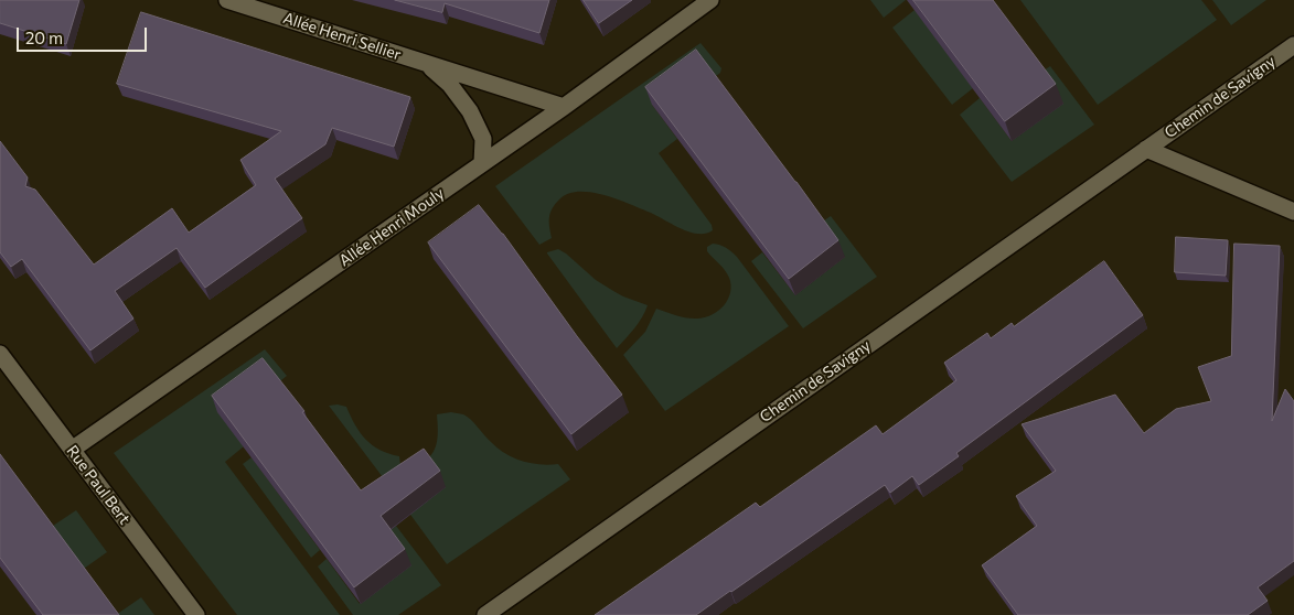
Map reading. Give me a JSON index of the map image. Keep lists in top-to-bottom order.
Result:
{
  "streets": {
    "street": [
      "Allée Henri Sellier",
      "Chemin de Savigny",
      "Allée Henri Mouly",
      "Rue Paul Bert"
    ]
  },
  "crossings": [
    ["Allée Henri Sellier", "Allée Henri Mouly"],
    ["Allée Henri Mouly", "Rue Paul Bert"]
  ],
  "scale_bar": "20 m"
}
